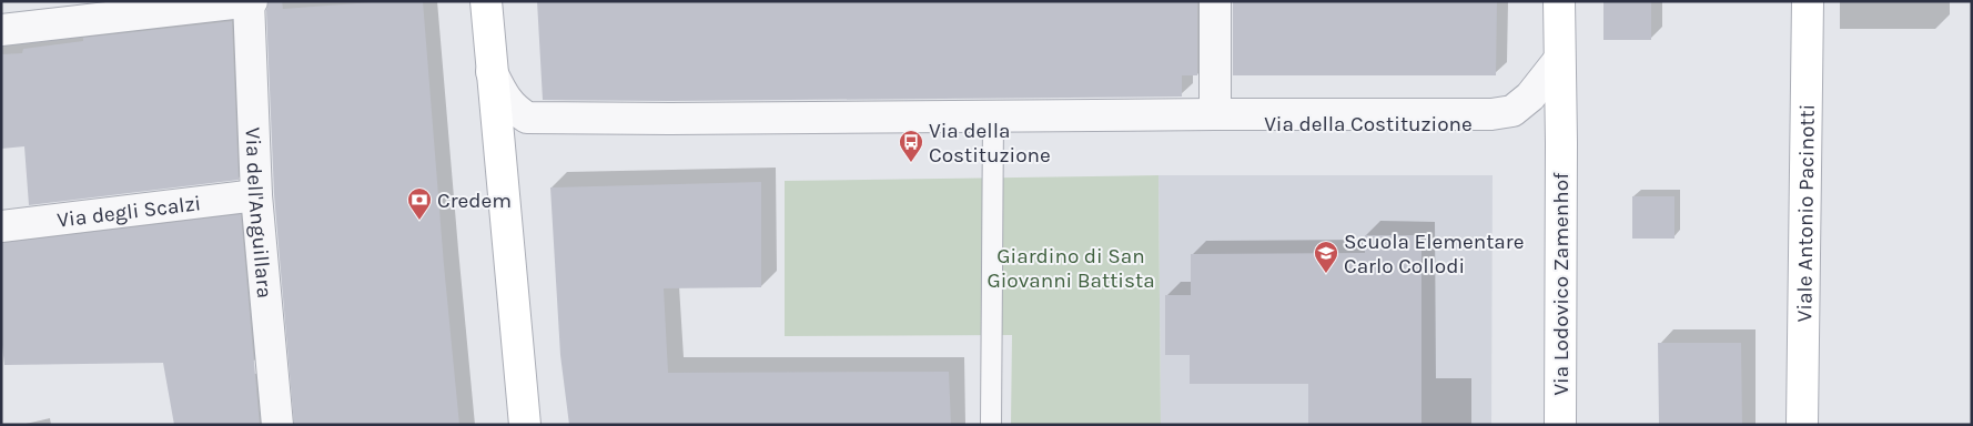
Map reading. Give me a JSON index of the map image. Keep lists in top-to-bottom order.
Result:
{
  "streets": {
    "street": [
      "Via della Costituzione",
      "Via degli Scalzi",
      "Via dell'Anguillara",
      "Viale Antonio Pacinotti",
      "Via Lodovico Zamenhof"
    ]
  },
  "crossings": [
    ["Via della Costituzione", "Via Lodovico Zamenhof"],
    ["Via degli Scalzi", "Via dell'Anguillara"]
  ],
  "parks": ["Giardino di San Giovanni Battista"],
  "places": {
    "bus stop": ["Via della Costituzione"],
    "bank": ["Credem"],
    "school or university": ["Scuola Elementare Carlo Collodi"]
  }
}
